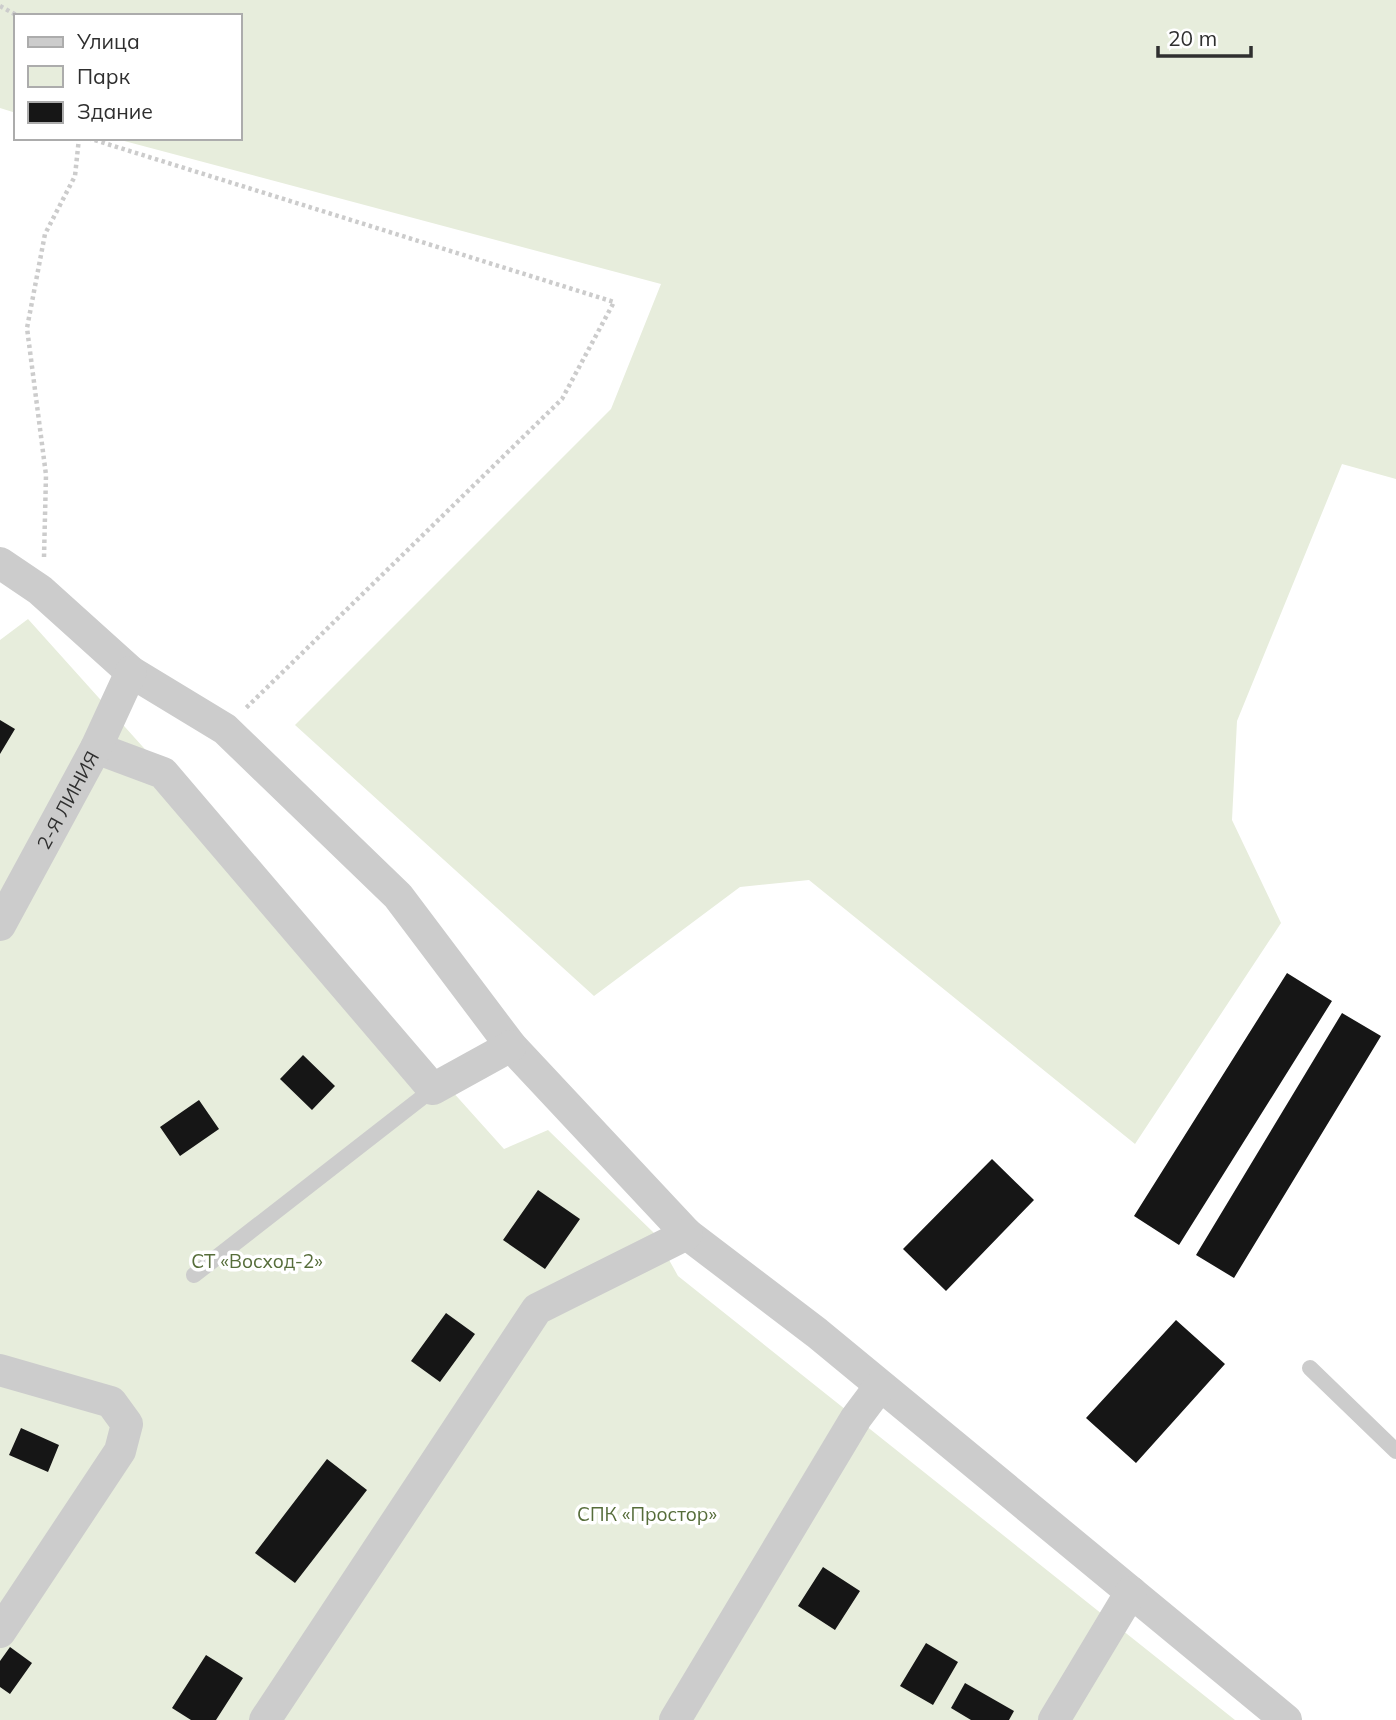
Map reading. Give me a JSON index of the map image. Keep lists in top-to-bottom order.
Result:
{
  "streets": {
    "street": ["2-Я ЛИНИЯ"]
  },
  "parks": ["СТ «Восход-2»", "СПК «Простор»"],
  "legend": ["Улица", "Парк", "Здание"],
  "scale_bar": "20 m"
}
